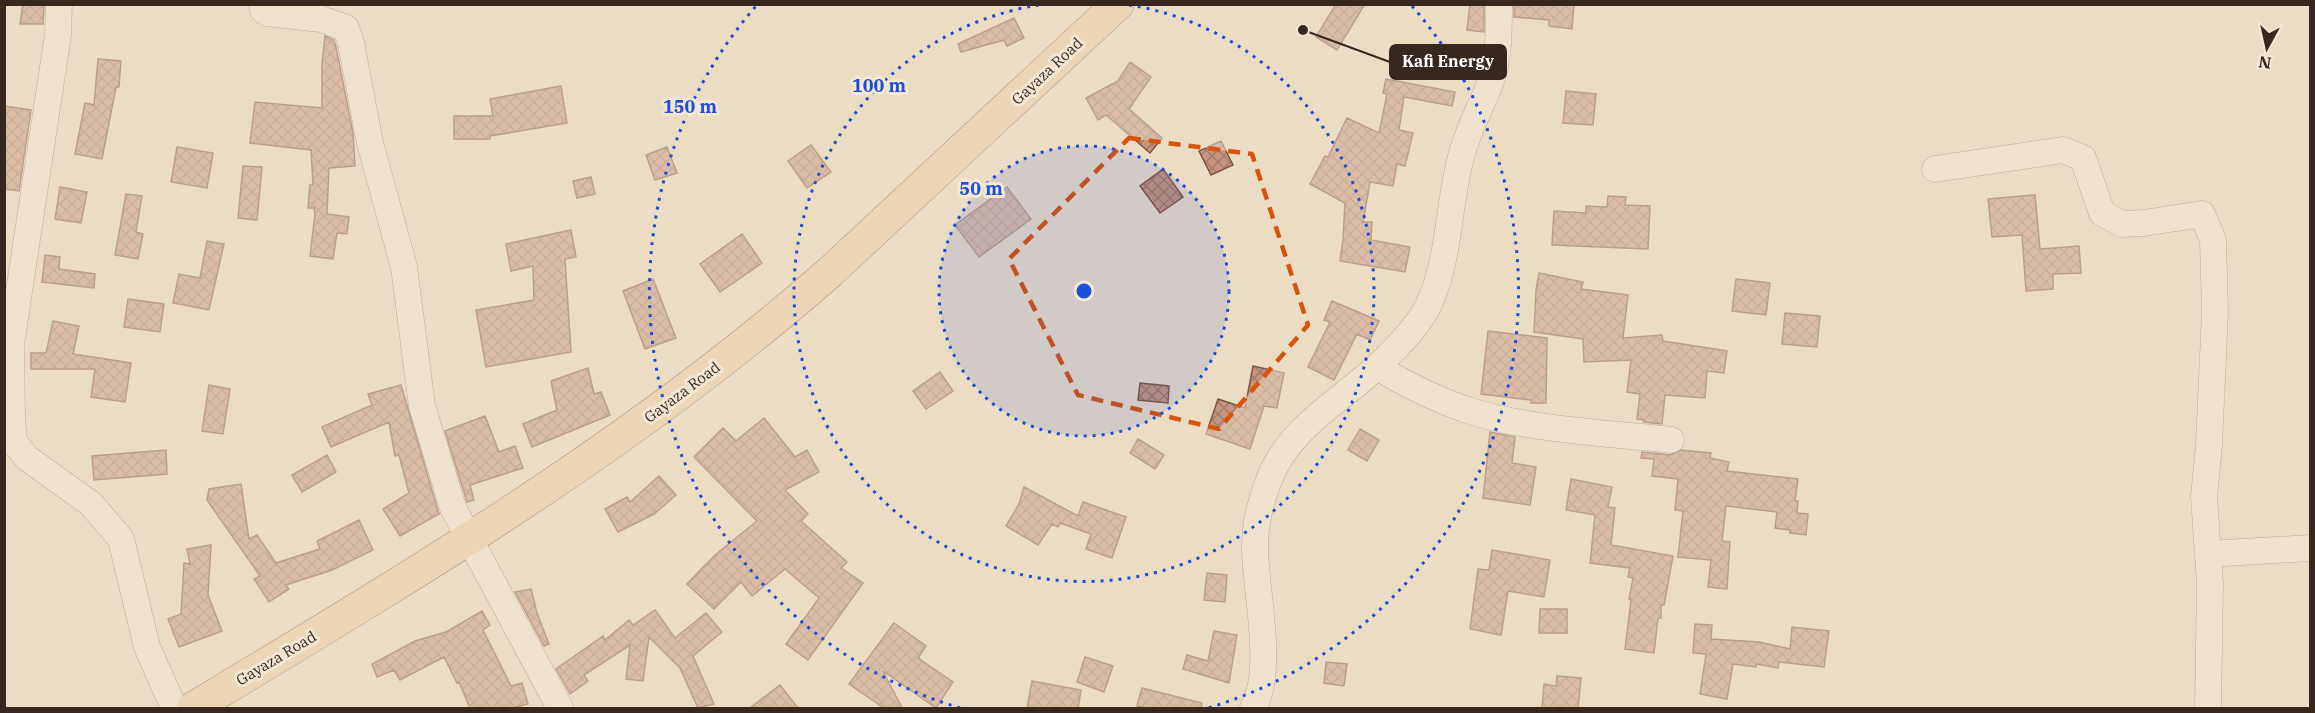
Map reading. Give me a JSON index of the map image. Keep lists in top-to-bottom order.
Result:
{
  "streets": {
    "main road": ["Gayaza Road"]
  },
  "places": ["Kafi Energy"],
  "north": "bottom",
  "rings": ["100 m", "150 m", "50 m"]
}
